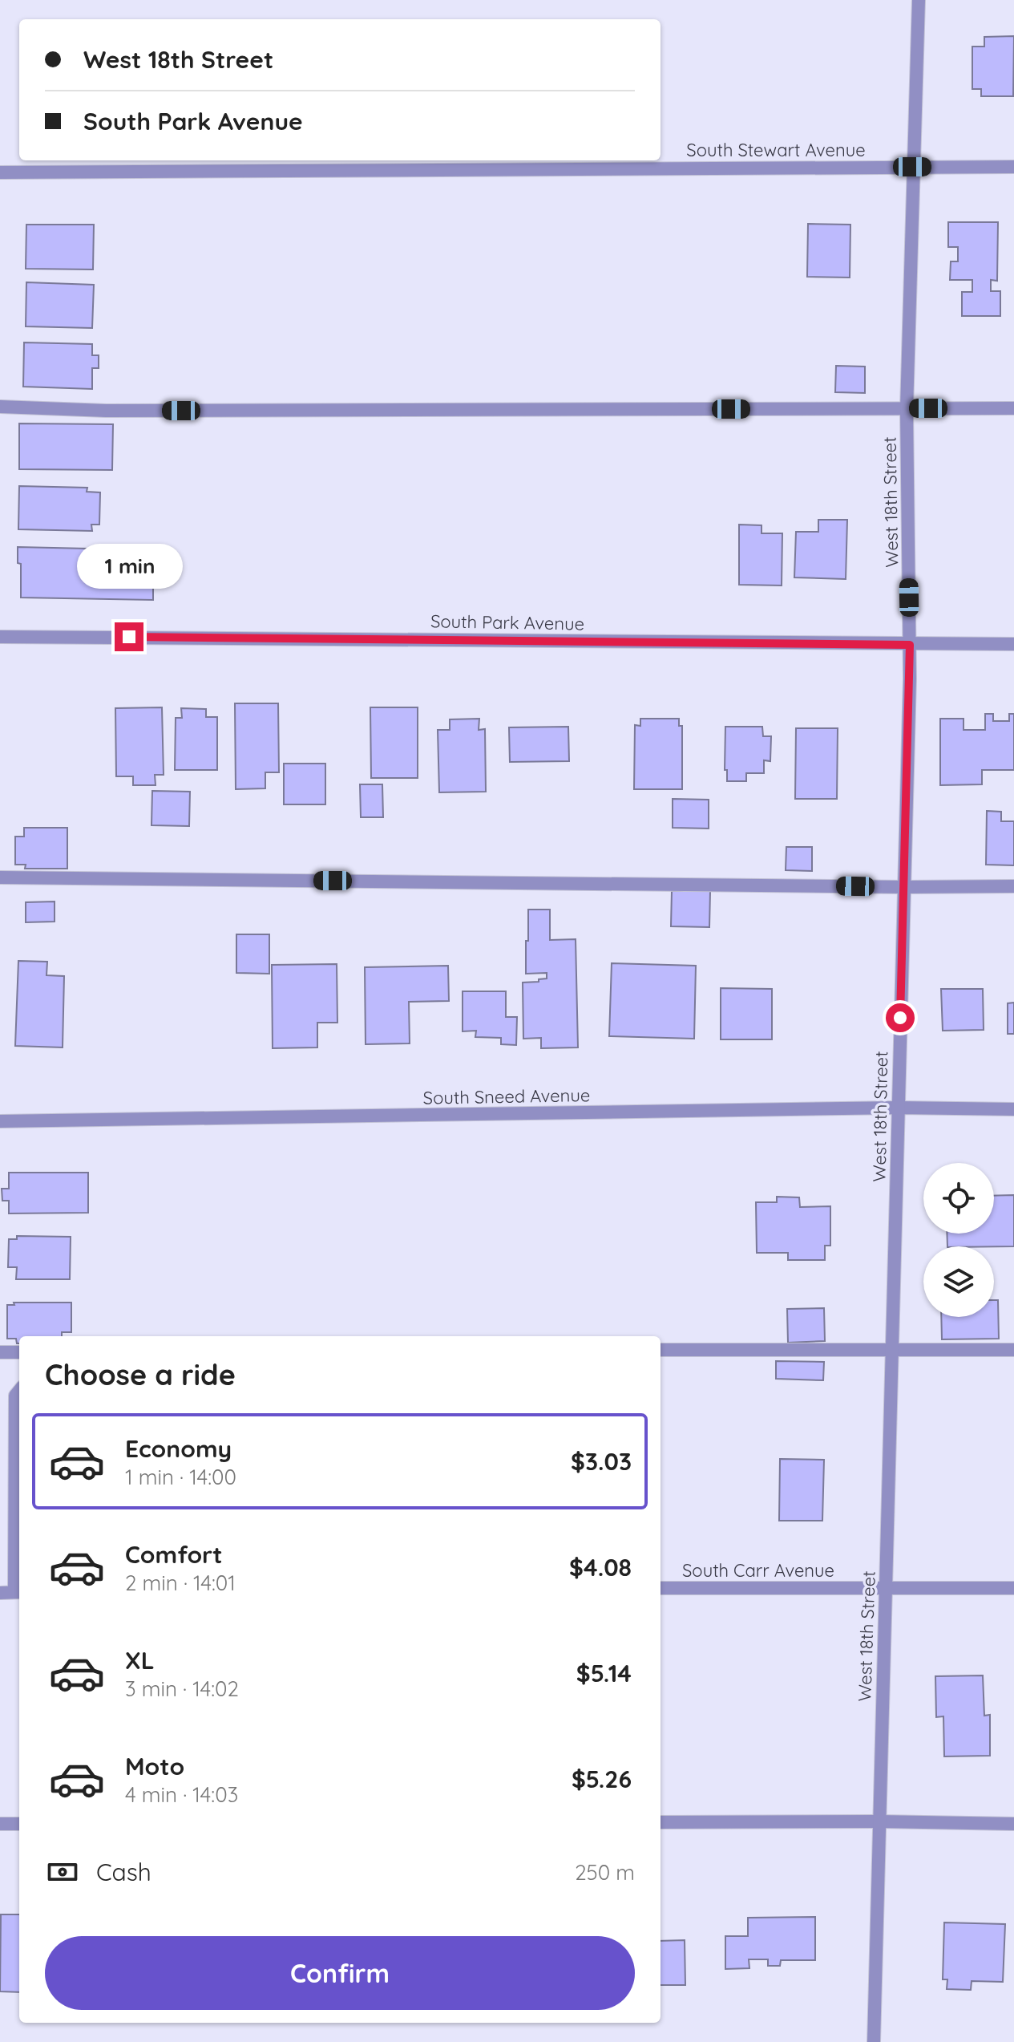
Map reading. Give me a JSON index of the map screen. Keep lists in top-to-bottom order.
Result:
{
  "streets": {
    "street": [
      "South Stewart Avenue",
      "West 18th Street",
      "South Park Avenue",
      "South Sneed Avenue",
      "South Carr Avenue"
    ]
  },
  "crossings": [
    ["South Stewart Avenue", "West 18th Street"],
    ["West 18th Street", "South Park Avenue"],
    ["West 18th Street", "South Sneed Avenue"],
    ["West 18th Street", "South Carr Avenue"]
  ],
  "page": {
    "banner": ["West 18th Street", "South Park Avenue"],
    "bubble": "1 min",
    "heading": "Choose a ride",
    "list": [
      {
        "name": "Economy",
        "note": "1 min · 14:00",
        "value": "$3.03"
      },
      {
        "name": "Comfort",
        "note": "2 min · 14:01",
        "value": "$4.08"
      },
      {
        "name": "XL",
        "note": "3 min · 14:02",
        "value": "$5.14"
      },
      {
        "name": "Moto",
        "note": "4 min · 14:03",
        "value": "$5.26"
      }
    ],
    "pay": ["Cash", "250 m"],
    "buttons": "Confirm"
  }
}
